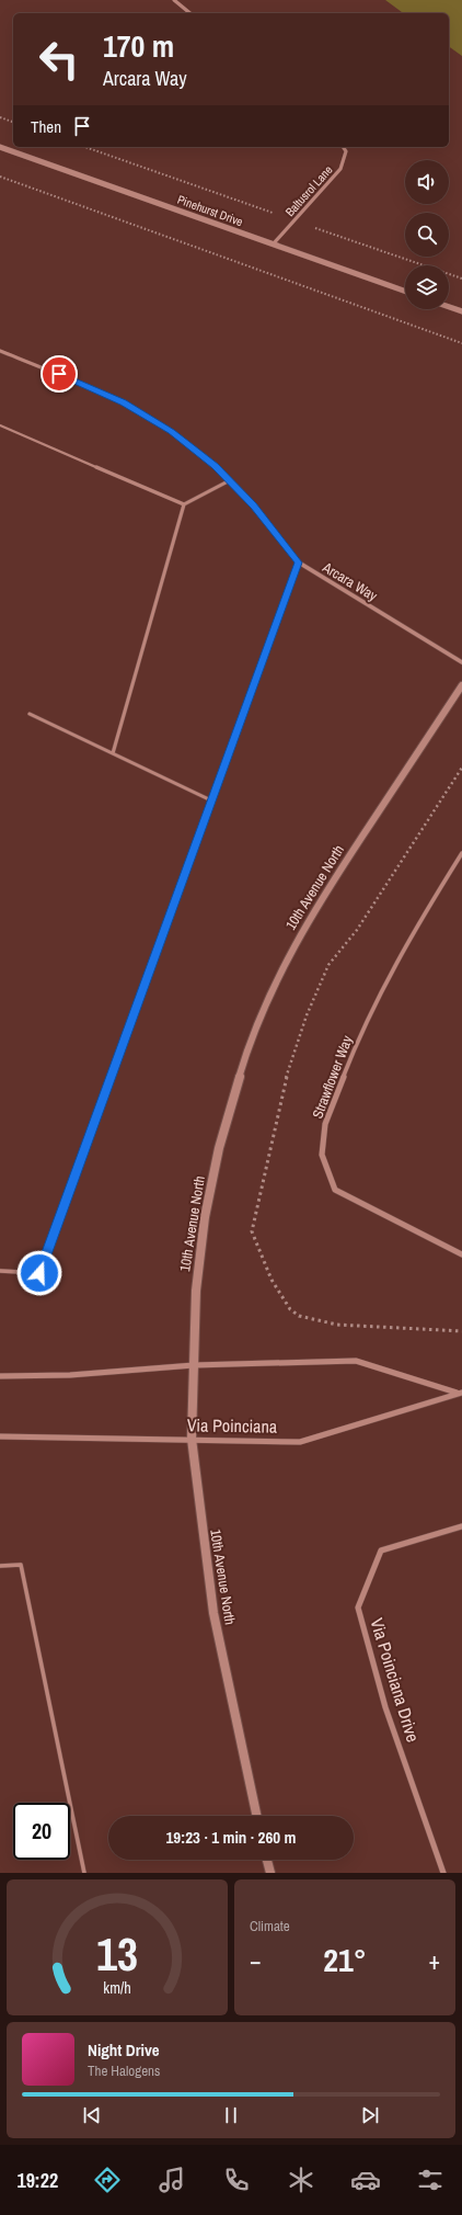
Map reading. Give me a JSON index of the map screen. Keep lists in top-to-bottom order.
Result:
{
  "streets": {
    "street": [
      "Baltusrol Lane",
      "Pinehurst Drive",
      "Arcara Way",
      "10th Avenue North",
      "Strawflower Way",
      "Via Poinciana",
      "Via Poinciana Drive"
    ]
  },
  "crossings": [
    ["Baltusrol Lane", "Pinehurst Drive"],
    ["10th Avenue North", "Via Poinciana"]
  ],
  "page": {
    "turn": ["170 m", "Arcara Way"],
    "then": "Then",
    "limit": "20",
    "trip": "19:23 · 1 min · 260 m",
    "tile": "Climate",
    "heat": ["−", "21°", "+"],
    "song": ["Night Drive", "The Halogens"],
    "tabs": "19:22",
    "gauge": ["13", "km/h"]
  }
}
